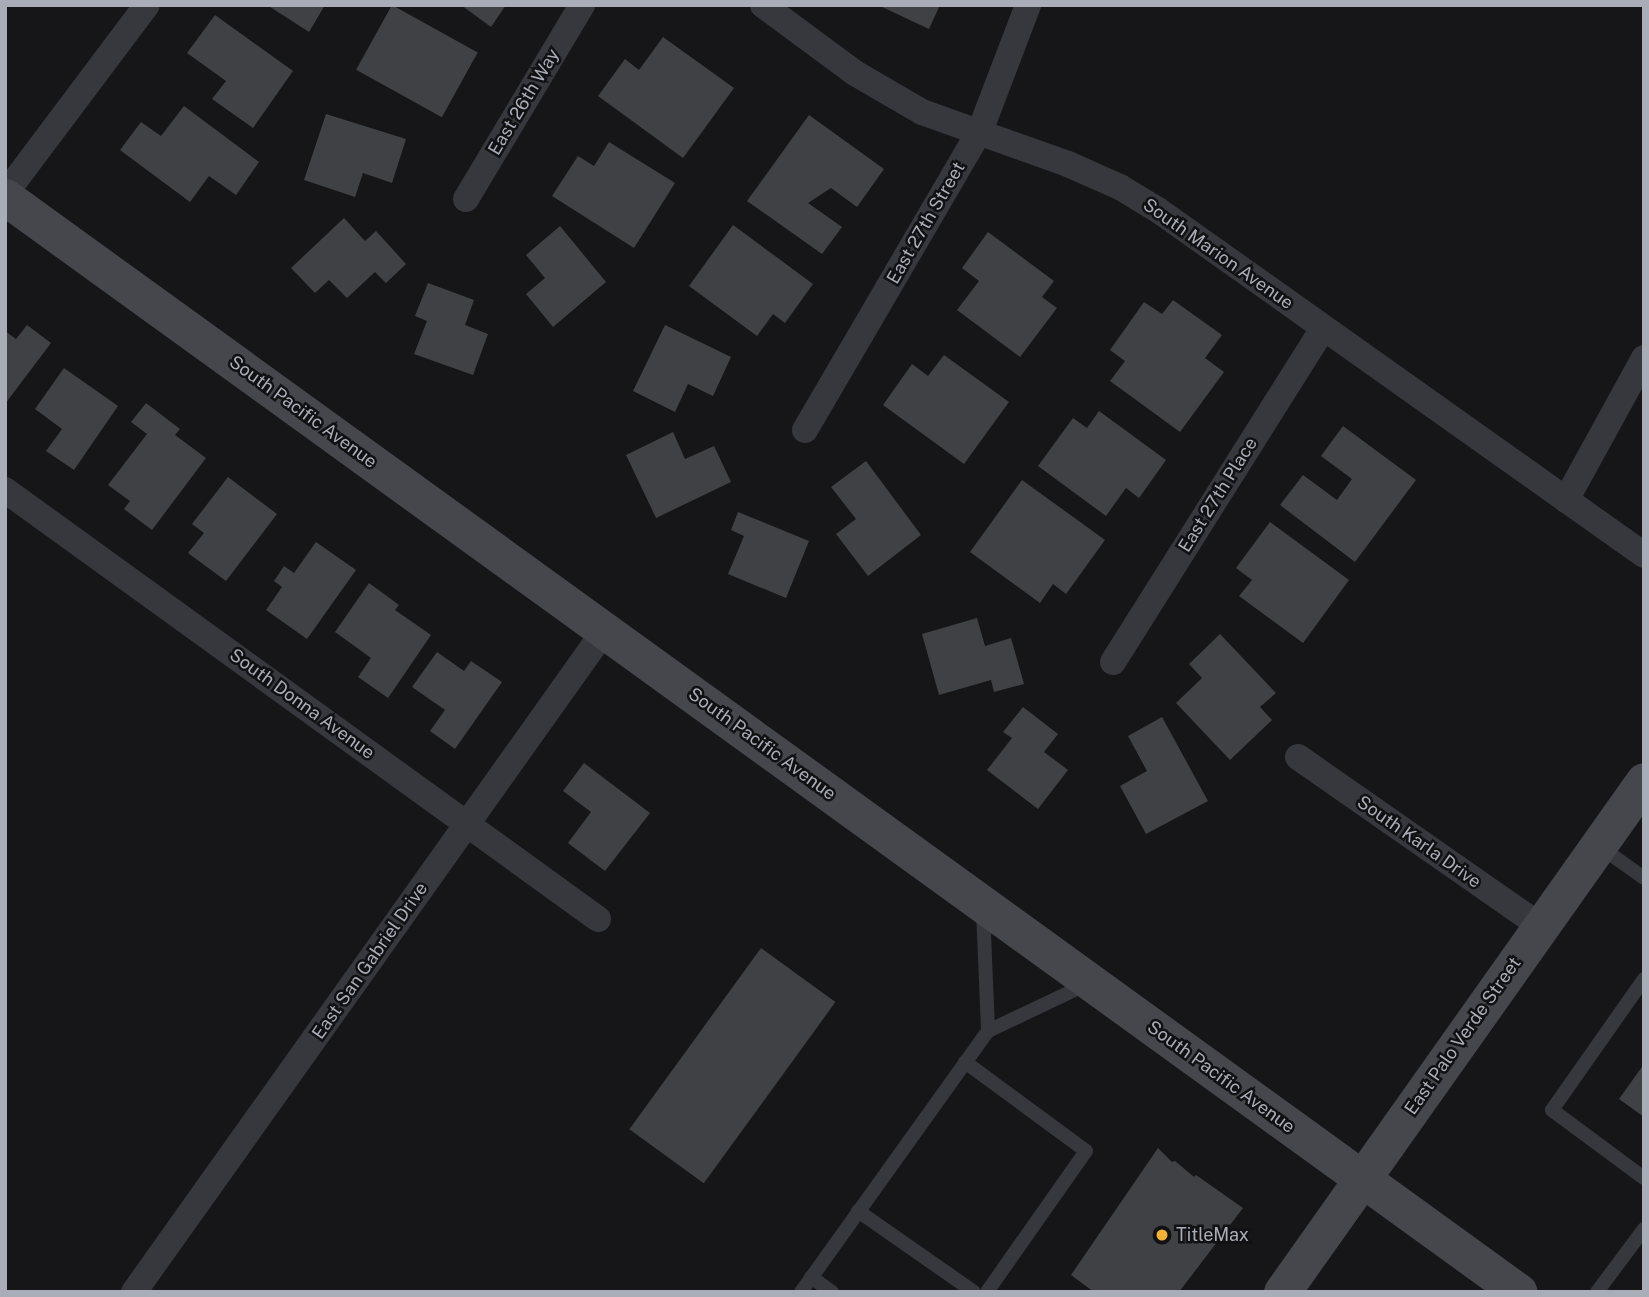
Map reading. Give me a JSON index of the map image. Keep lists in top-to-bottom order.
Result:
{
  "streets": {
    "main road": ["South Pacific Avenue", "East Palo Verde Street"],
    "street": [
      "East 26th Way",
      "East 27th Street",
      "South Marion Avenue",
      "East 27th Place",
      "South Donna Avenue",
      "South Karla Drive",
      "East San Gabriel Drive"
    ]
  },
  "crossings": [
    ["East 27th Street", "South Marion Avenue"],
    ["South Marion Avenue", "East 27th Place"],
    ["South Pacific Avenue", "East San Gabriel Drive"],
    ["South Pacific Avenue", "East Palo Verde Street"],
    ["South Donna Avenue", "East San Gabriel Drive"],
    ["South Karla Drive", "East Palo Verde Street"]
  ],
  "places": ["TitleMax"]
}
